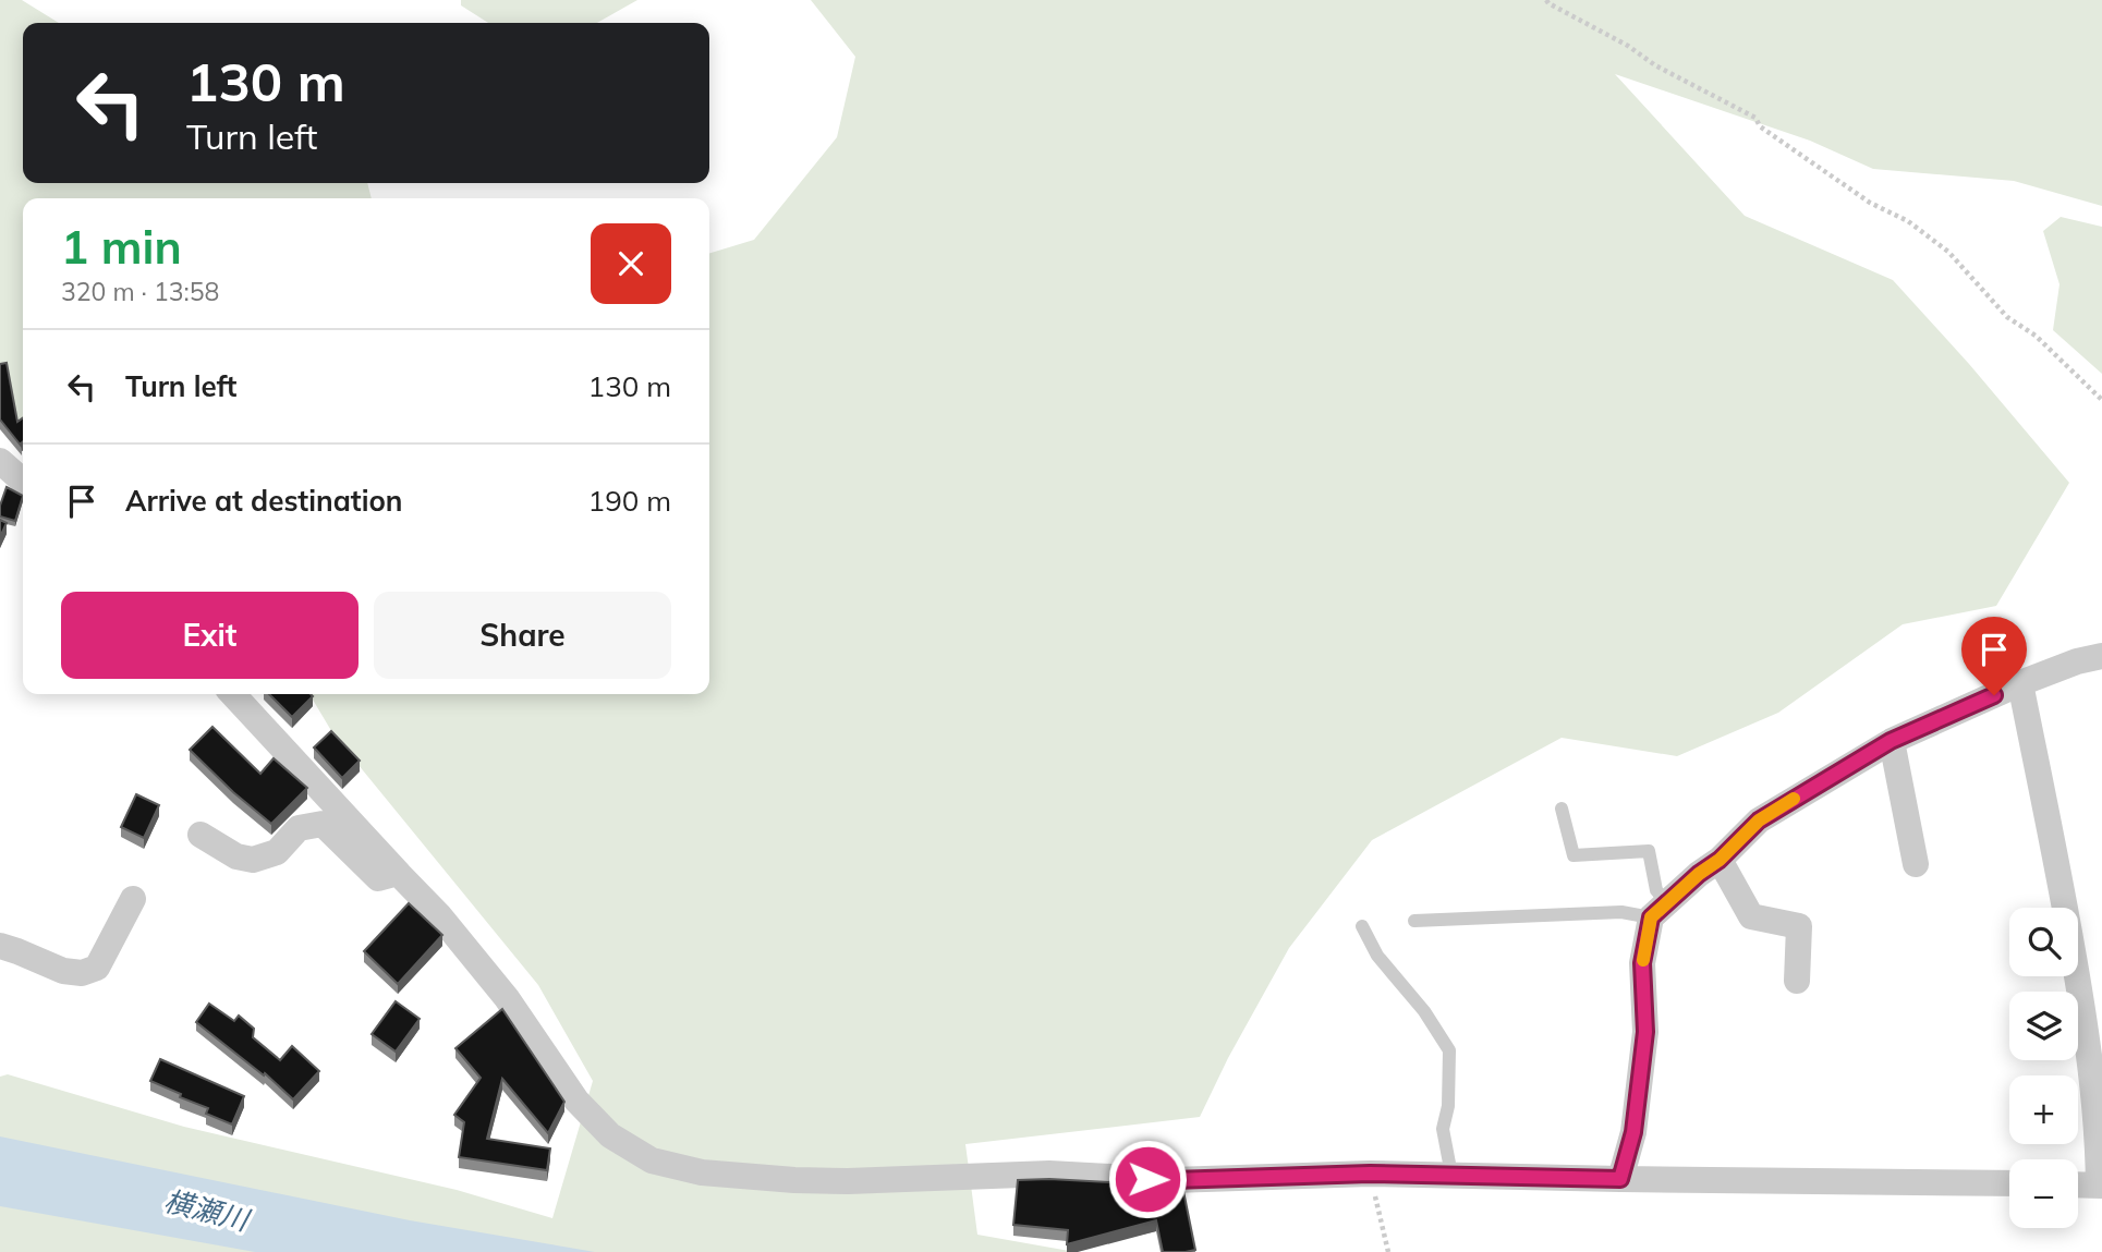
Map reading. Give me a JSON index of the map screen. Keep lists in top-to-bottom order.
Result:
{
  "water": ["横瀬川"],
  "page": {
    "turn": ["130 m", "Turn left"],
    "heading": ["1 min", "320 m · 13:58"],
    "list": [
      {
        "name": "Turn left",
        "value": "130 m"
      },
      {
        "name": "Arrive at destination",
        "value": "190 m"
      }
    ],
    "buttons": ["Exit", "Share"],
    "map_buttons": ["+", "−"]
  }
}
